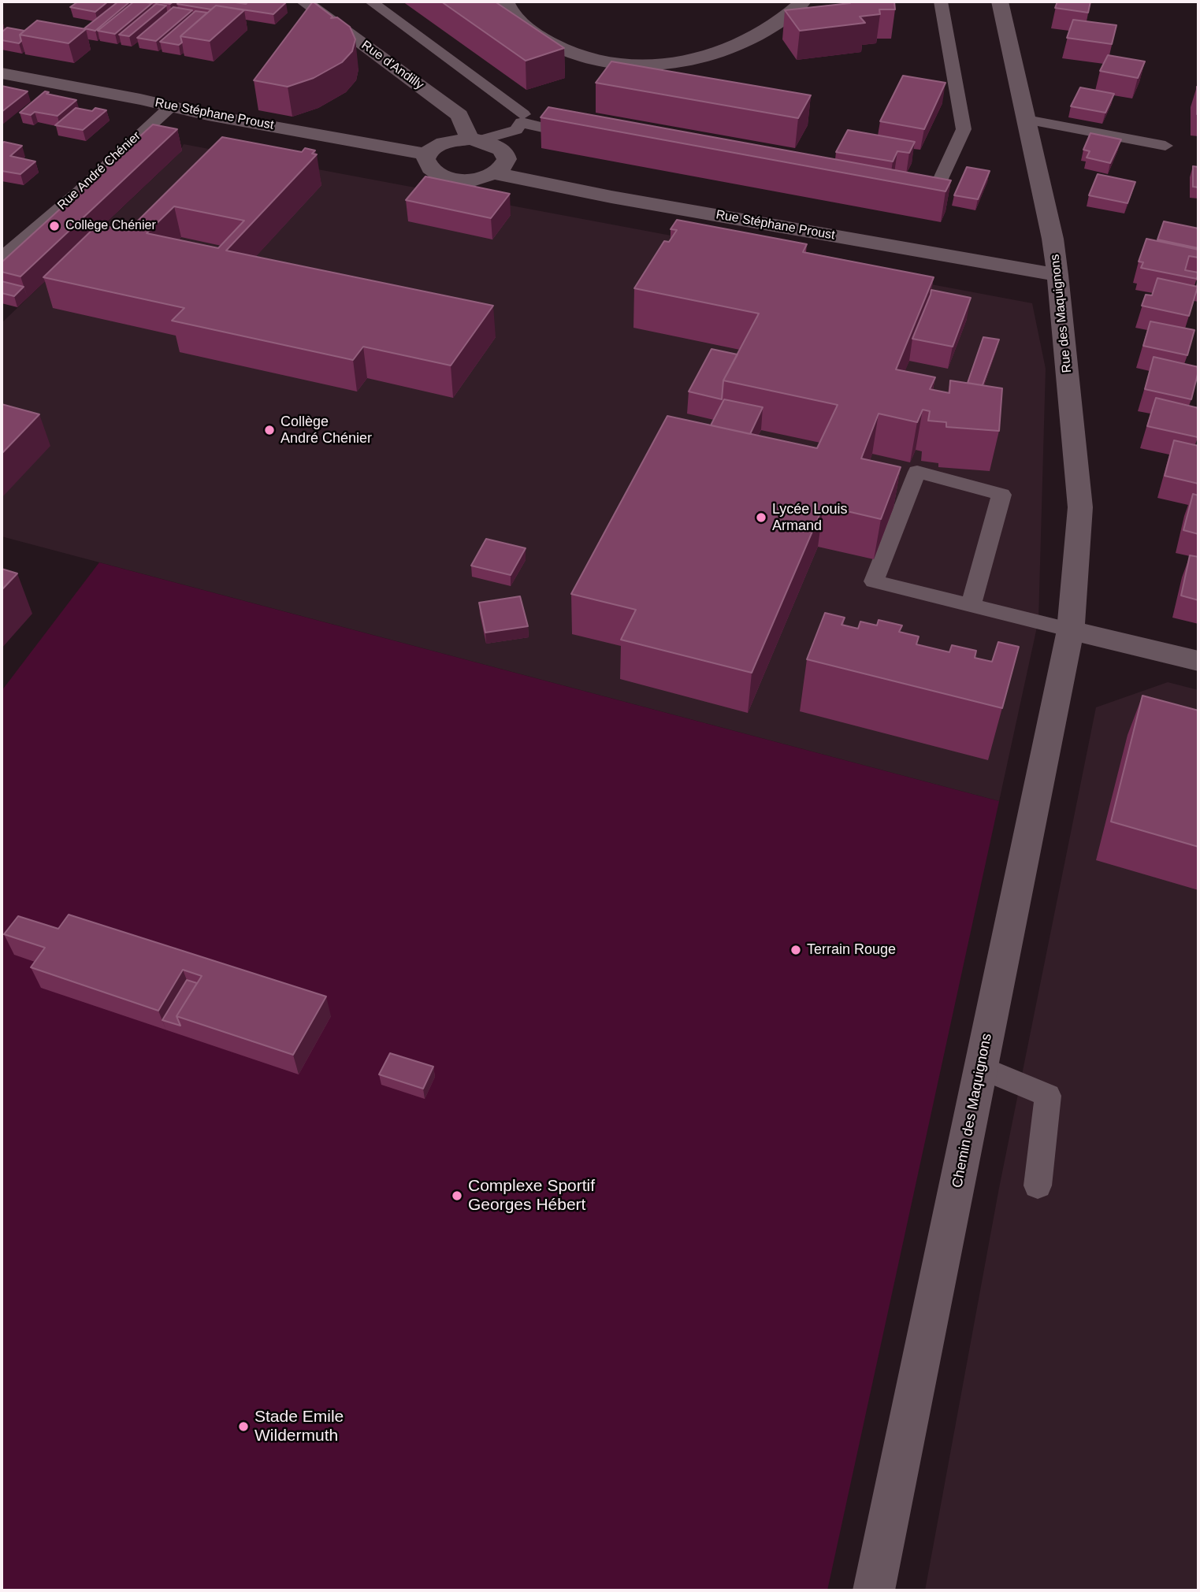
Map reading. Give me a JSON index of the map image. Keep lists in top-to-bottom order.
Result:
{
  "streets": {
    "street": [
      "Rue d'Andilly",
      "Rue Stéphane Proust",
      "Rue des Maquignons",
      "Chemin des Maquignons"
    ],
    "lane": ["Rue André Chénier"]
  },
  "crossings": [
    ["Rue Stéphane Proust", "Rue André Chénier"],
    ["Rue Stéphane Proust", "Rue des Maquignons"],
    ["Rue des Maquignons", "Chemin des Maquignons"]
  ],
  "places": [
    "Collège Chénier",
    "Collège André Chénier",
    "Lycée Louis Armand",
    "Terrain Rouge",
    "Complexe Sportif Georges Hébert",
    "Stade Emile Wildermuth"
  ]
}
